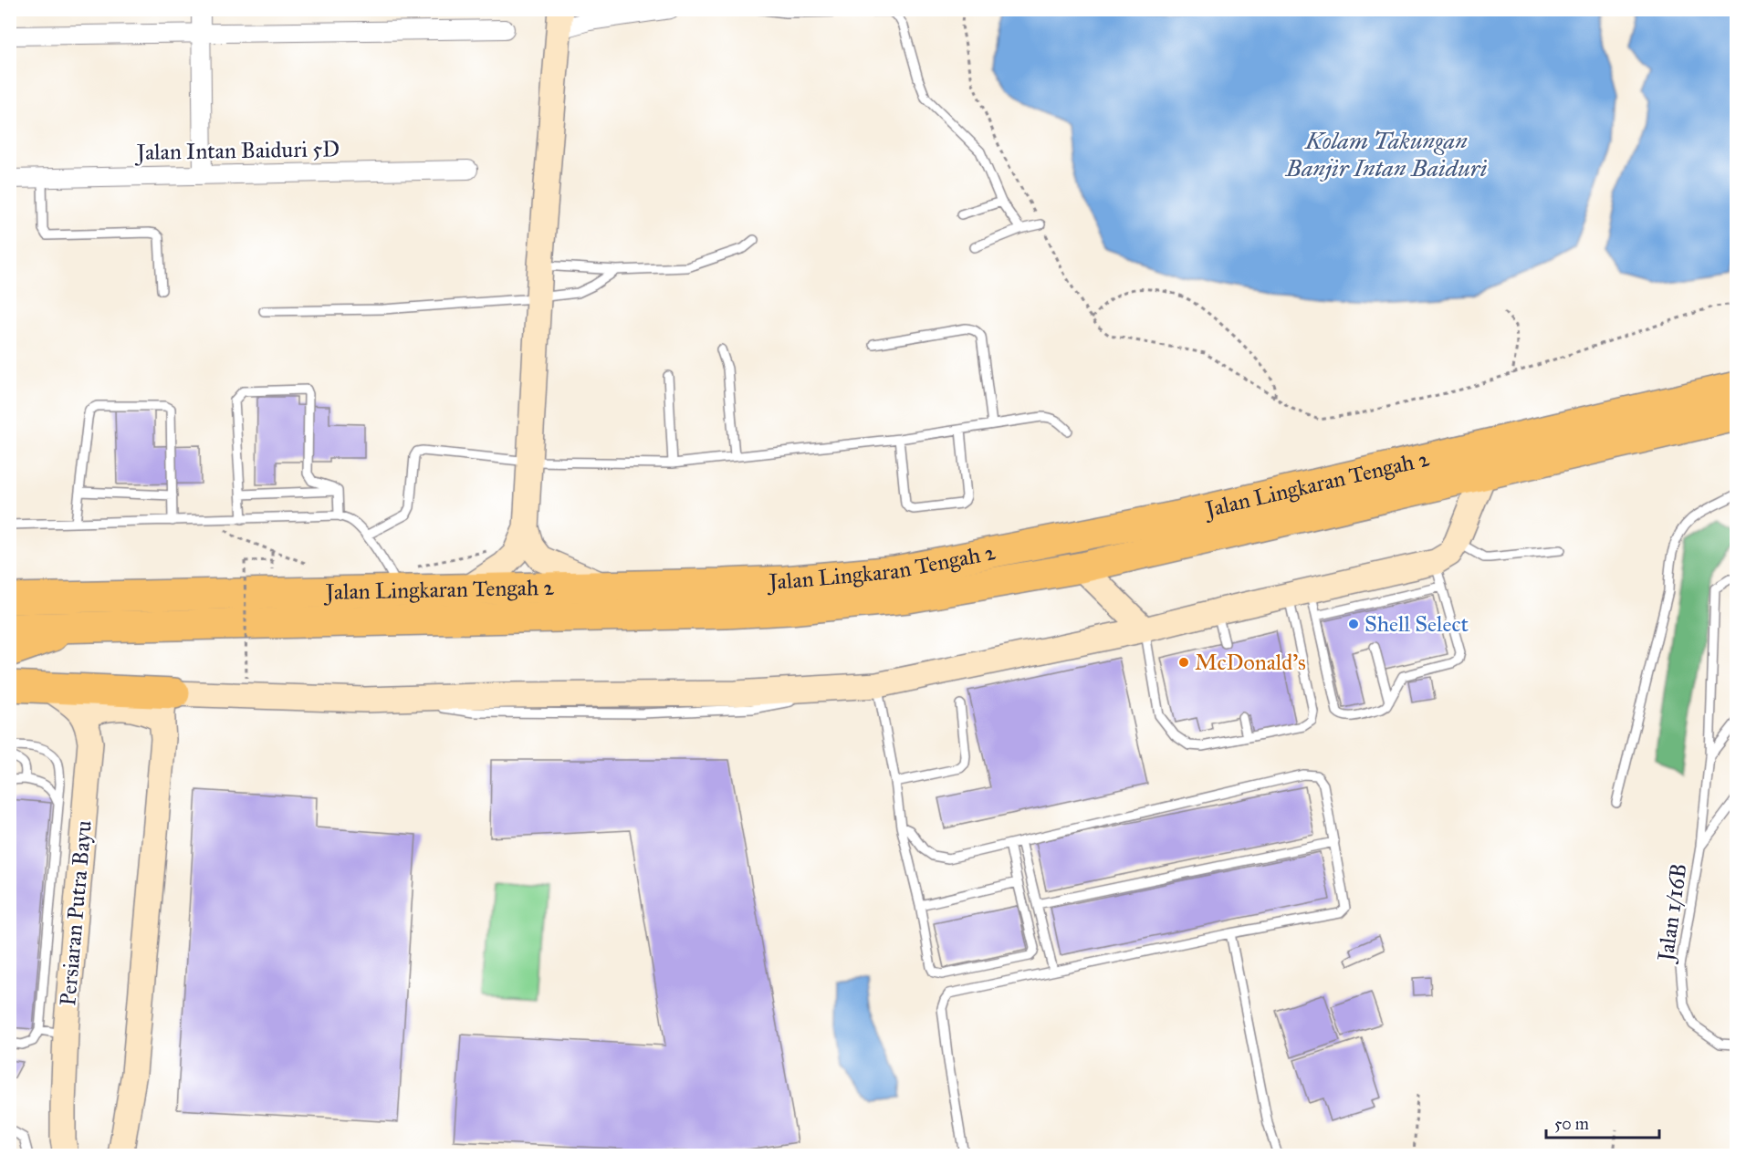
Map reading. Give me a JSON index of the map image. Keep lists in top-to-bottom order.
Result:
{
  "streets": {
    "highway": ["Jalan Lingkaran Tengah 2"],
    "street": ["Jalan Intan Baiduri 5D", "Persiaran Putra Bayu"],
    "lane": ["Jalan 1/16B"]
  },
  "water": ["Kolam Takungan Banjir Intan Baiduri"],
  "places": ["Shell Select", "McDonald's"],
  "scale_bar": "50 m"
}
